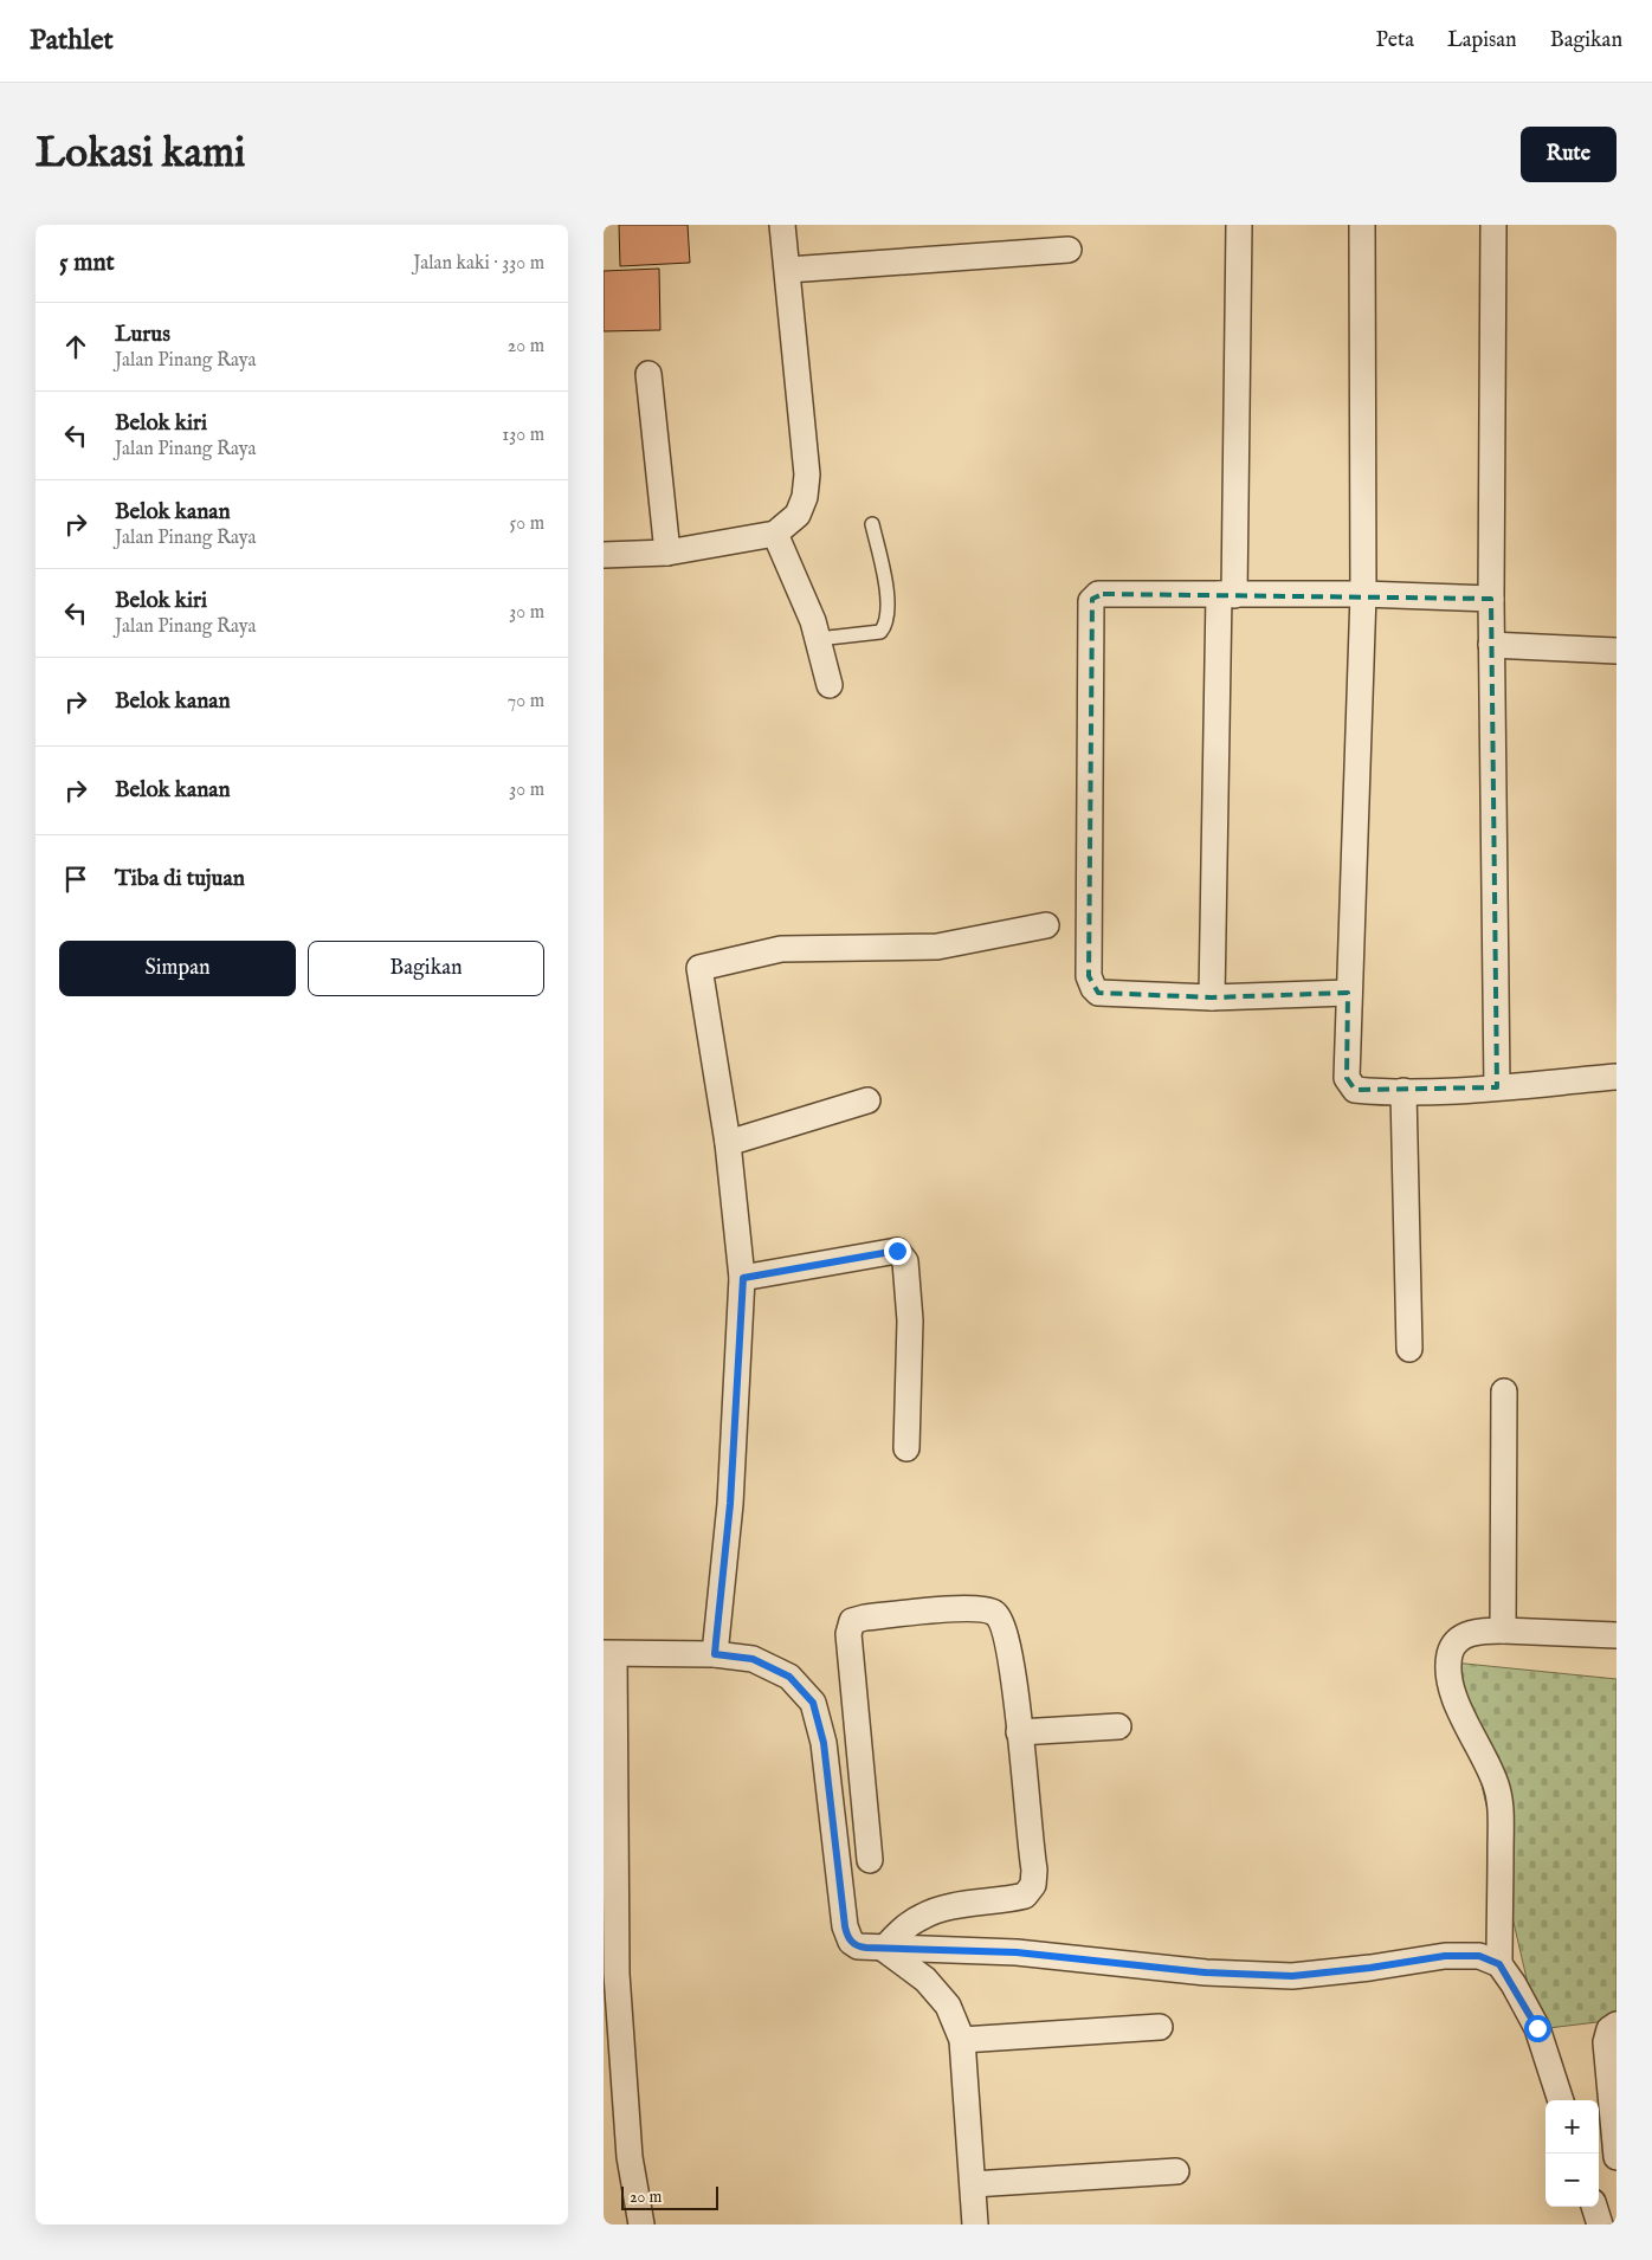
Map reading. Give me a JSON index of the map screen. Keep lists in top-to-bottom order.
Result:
{
  "scale_bar": "20 m",
  "page": {
    "header": "Pathlet",
    "nav": ["Peta", "Lapisan", "Bagikan"],
    "buttons": [
      "Rute",
      ["Simpan", "Bagikan"]
    ],
    "title": "Lokasi kami",
    "heading": ["5 mnt", "Jalan kaki · 330 m"],
    "list": [
      ["Lurus", "Jalan Pinang Raya", "20 m"],
      ["Belok kiri", "Jalan Pinang Raya", "130 m"],
      ["Belok kanan", "Jalan Pinang Raya", "50 m"],
      ["Belok kiri", "Jalan Pinang Raya", "30 m"],
      ["Belok kanan", "70 m"],
      ["Belok kanan", "30 m"],
      "Tiba di tujuan"
    ],
    "map_buttons": ["+", "−"],
    "scale": "20 m"
  }
}
